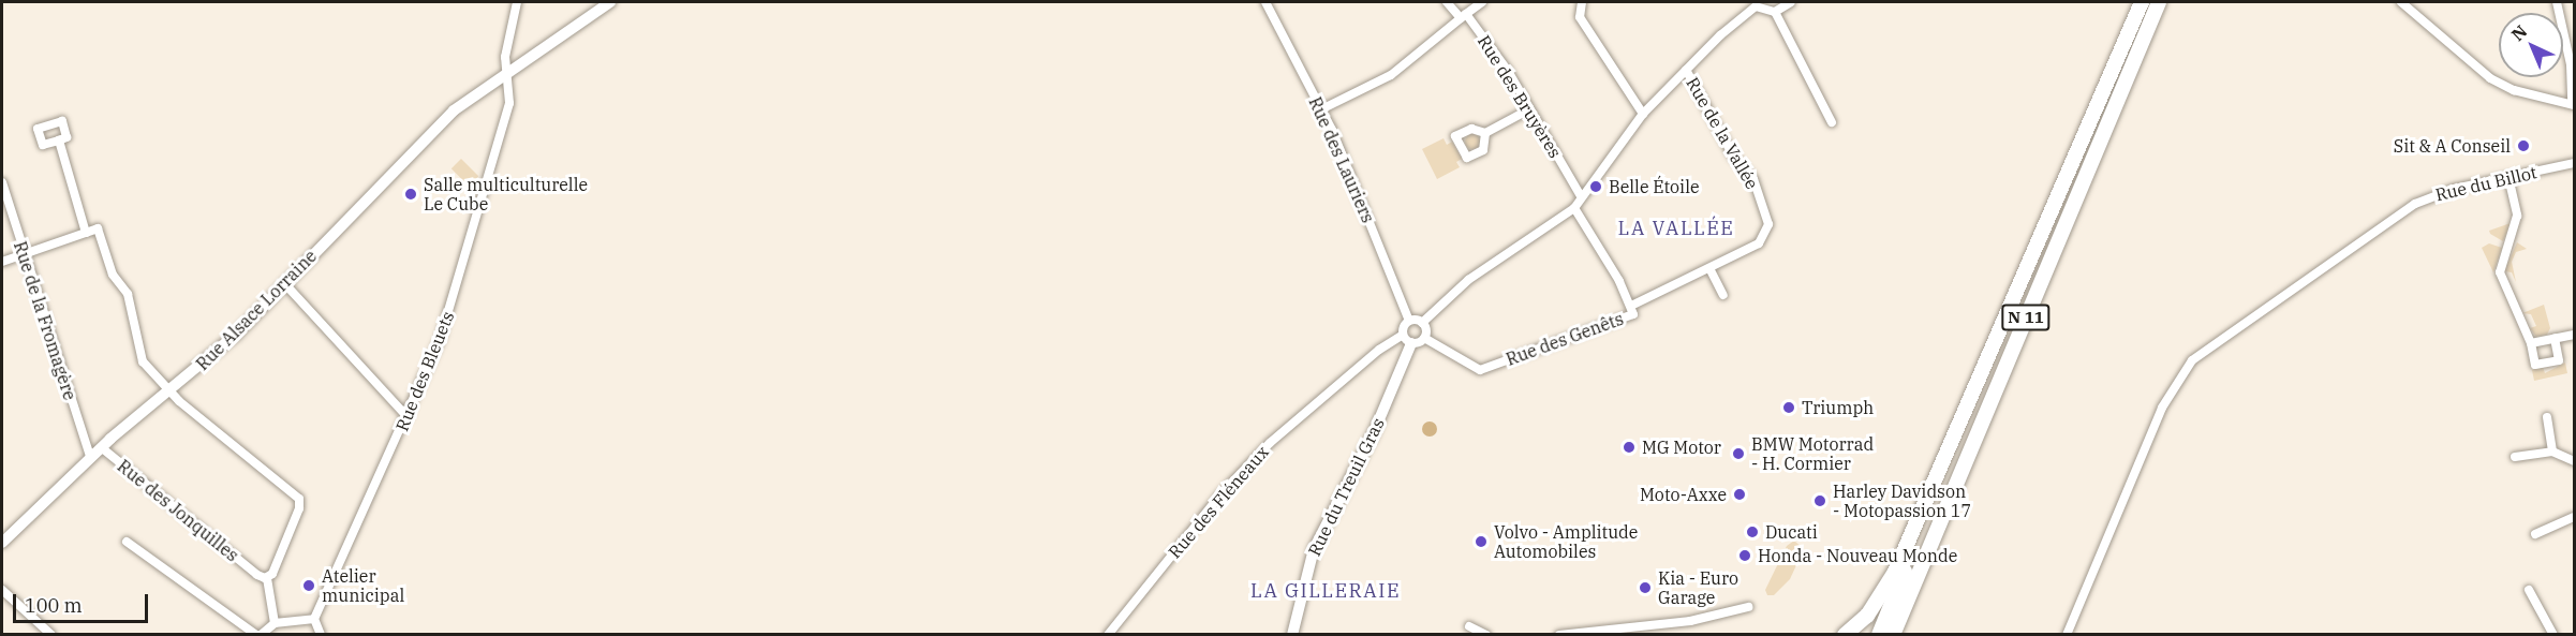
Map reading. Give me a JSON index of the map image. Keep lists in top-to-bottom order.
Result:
{
  "streets": {
    "highway": ["N 11"],
    "street": [
      "Rue des Bruyères",
      "Rue de la Vallée",
      "Rue des Lauriers",
      "Rue du Billot",
      "Rue Alsace Lorraine",
      "Rue de la Fromagère",
      "Rue des Genêts",
      "Rue des Bleuets",
      "Rue du Treuil Gras",
      "Rue des Fléneaux",
      "Rue des Jonquilles"
    ]
  },
  "crossings": [
    ["Rue de la Vallée", "Rue des Genêts"],
    ["Rue des Lauriers", "Rue du Treuil Gras"],
    ["Rue Alsace Lorraine", "Rue de la Fromagère"],
    ["Rue Alsace Lorraine", "Rue des Bleuets"],
    ["Rue Alsace Lorraine", "Rue des Jonquilles"],
    ["Rue du Treuil Gras", "Rue des Fléneaux"]
  ],
  "districts": ["LA VALLÉE", "LA GILLERAIE"],
  "places": [
    "Sit & A Conseil",
    "Belle Étoile",
    "Salle multiculturelle Le Cube",
    "Triumph",
    "MG Motor",
    "BMW Motorrad - H. Cormier",
    "Moto-Axxe",
    "Harley Davidson - Motopassion 17",
    "Ducati",
    "Volvo - Amplitude Automobiles",
    "Honda - Nouveau Monde",
    "Atelier municipal",
    "Kia - Euro Garage"
  ],
  "scale_bar": "100 m",
  "north": "top left"
}
